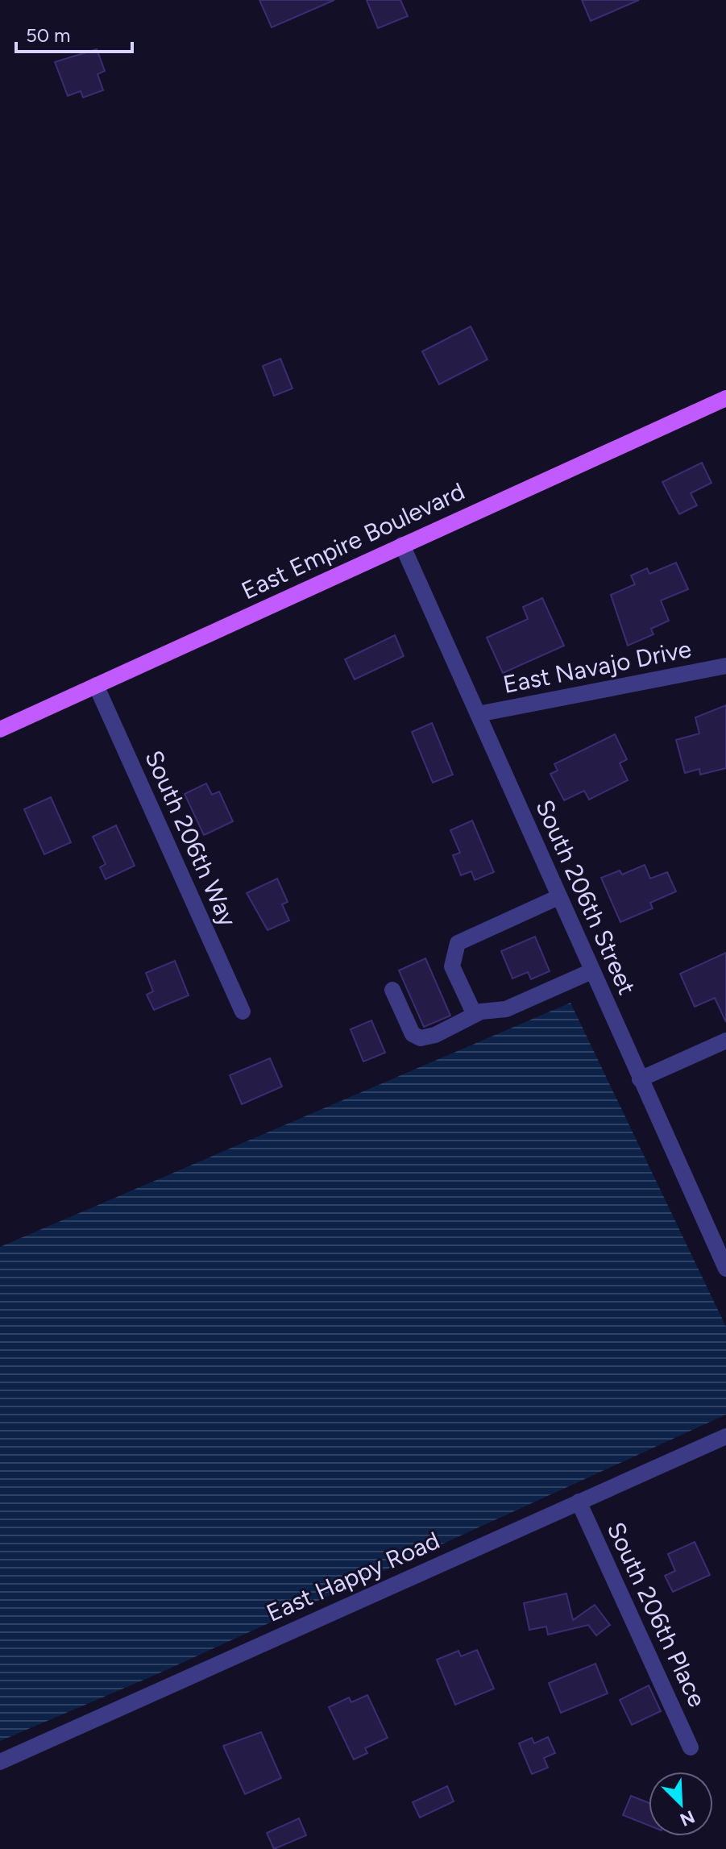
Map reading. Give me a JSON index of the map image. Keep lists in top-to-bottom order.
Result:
{
  "streets": {
    "main road": ["East Empire Boulevard"],
    "street": [
      "East Navajo Drive",
      "South 206th Way",
      "South 206th Street",
      "East Happy Road",
      "South 206th Place"
    ]
  },
  "crossings": [
    ["East Empire Boulevard", "South 206th Way"],
    ["East Empire Boulevard", "South 206th Street"],
    ["East Navajo Drive", "South 206th Street"],
    ["East Happy Road", "South 206th Place"]
  ],
  "scale_bar": "50 m",
  "north": "bottom right"
}
